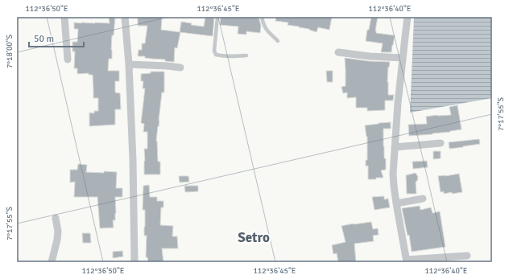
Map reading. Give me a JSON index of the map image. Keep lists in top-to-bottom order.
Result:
{
  "districts": ["Setro"],
  "scale_bar": "50 m",
  "coordinates": [
    "112°36'50\"E",
    "112°36'45\"E",
    "112°36'40\"E",
    "7°18'00\"S",
    "7°17'55\"S"
  ]
}
